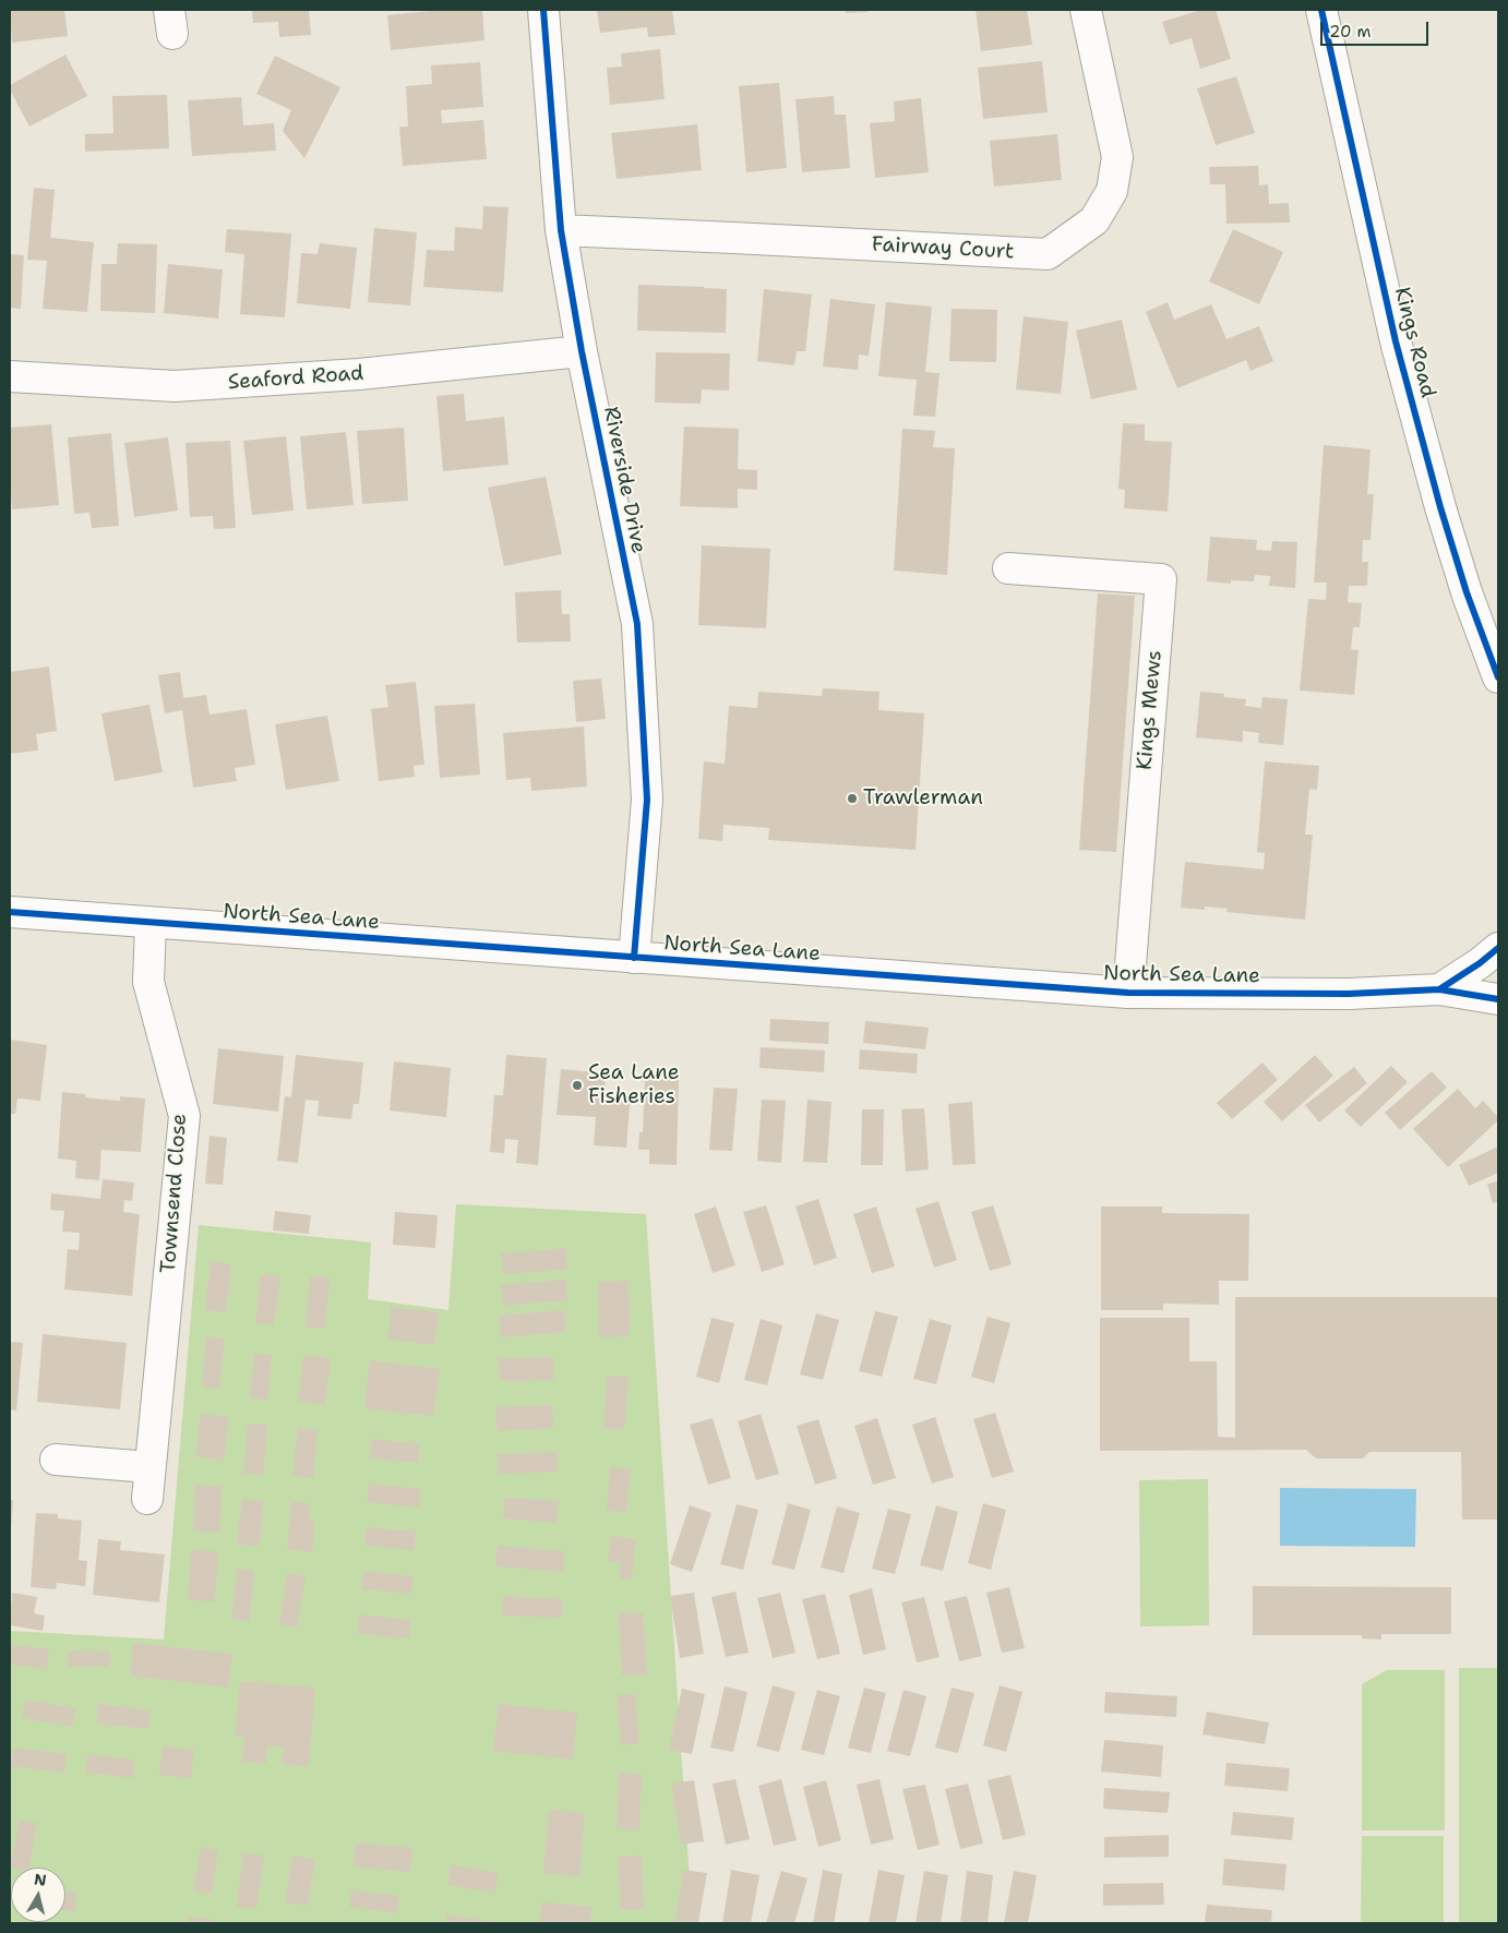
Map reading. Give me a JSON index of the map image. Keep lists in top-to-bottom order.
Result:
{
  "streets": {
    "street": [
      "Fairway Court",
      "Kings Road",
      "Seaford Road",
      "Riverside Drive",
      "Kings Mews",
      "North Sea Lane",
      "Townsend Close"
    ]
  },
  "crossings": [
    ["Fairway Court", "Riverside Drive"],
    ["Seaford Road", "Riverside Drive"],
    ["Riverside Drive", "North Sea Lane"],
    ["Kings Mews", "North Sea Lane"],
    ["North Sea Lane", "Townsend Close"]
  ],
  "places": ["Trawlerman", "Sea Lane Fisheries"],
  "scale_bar": "20 m",
  "north": "top"
}
